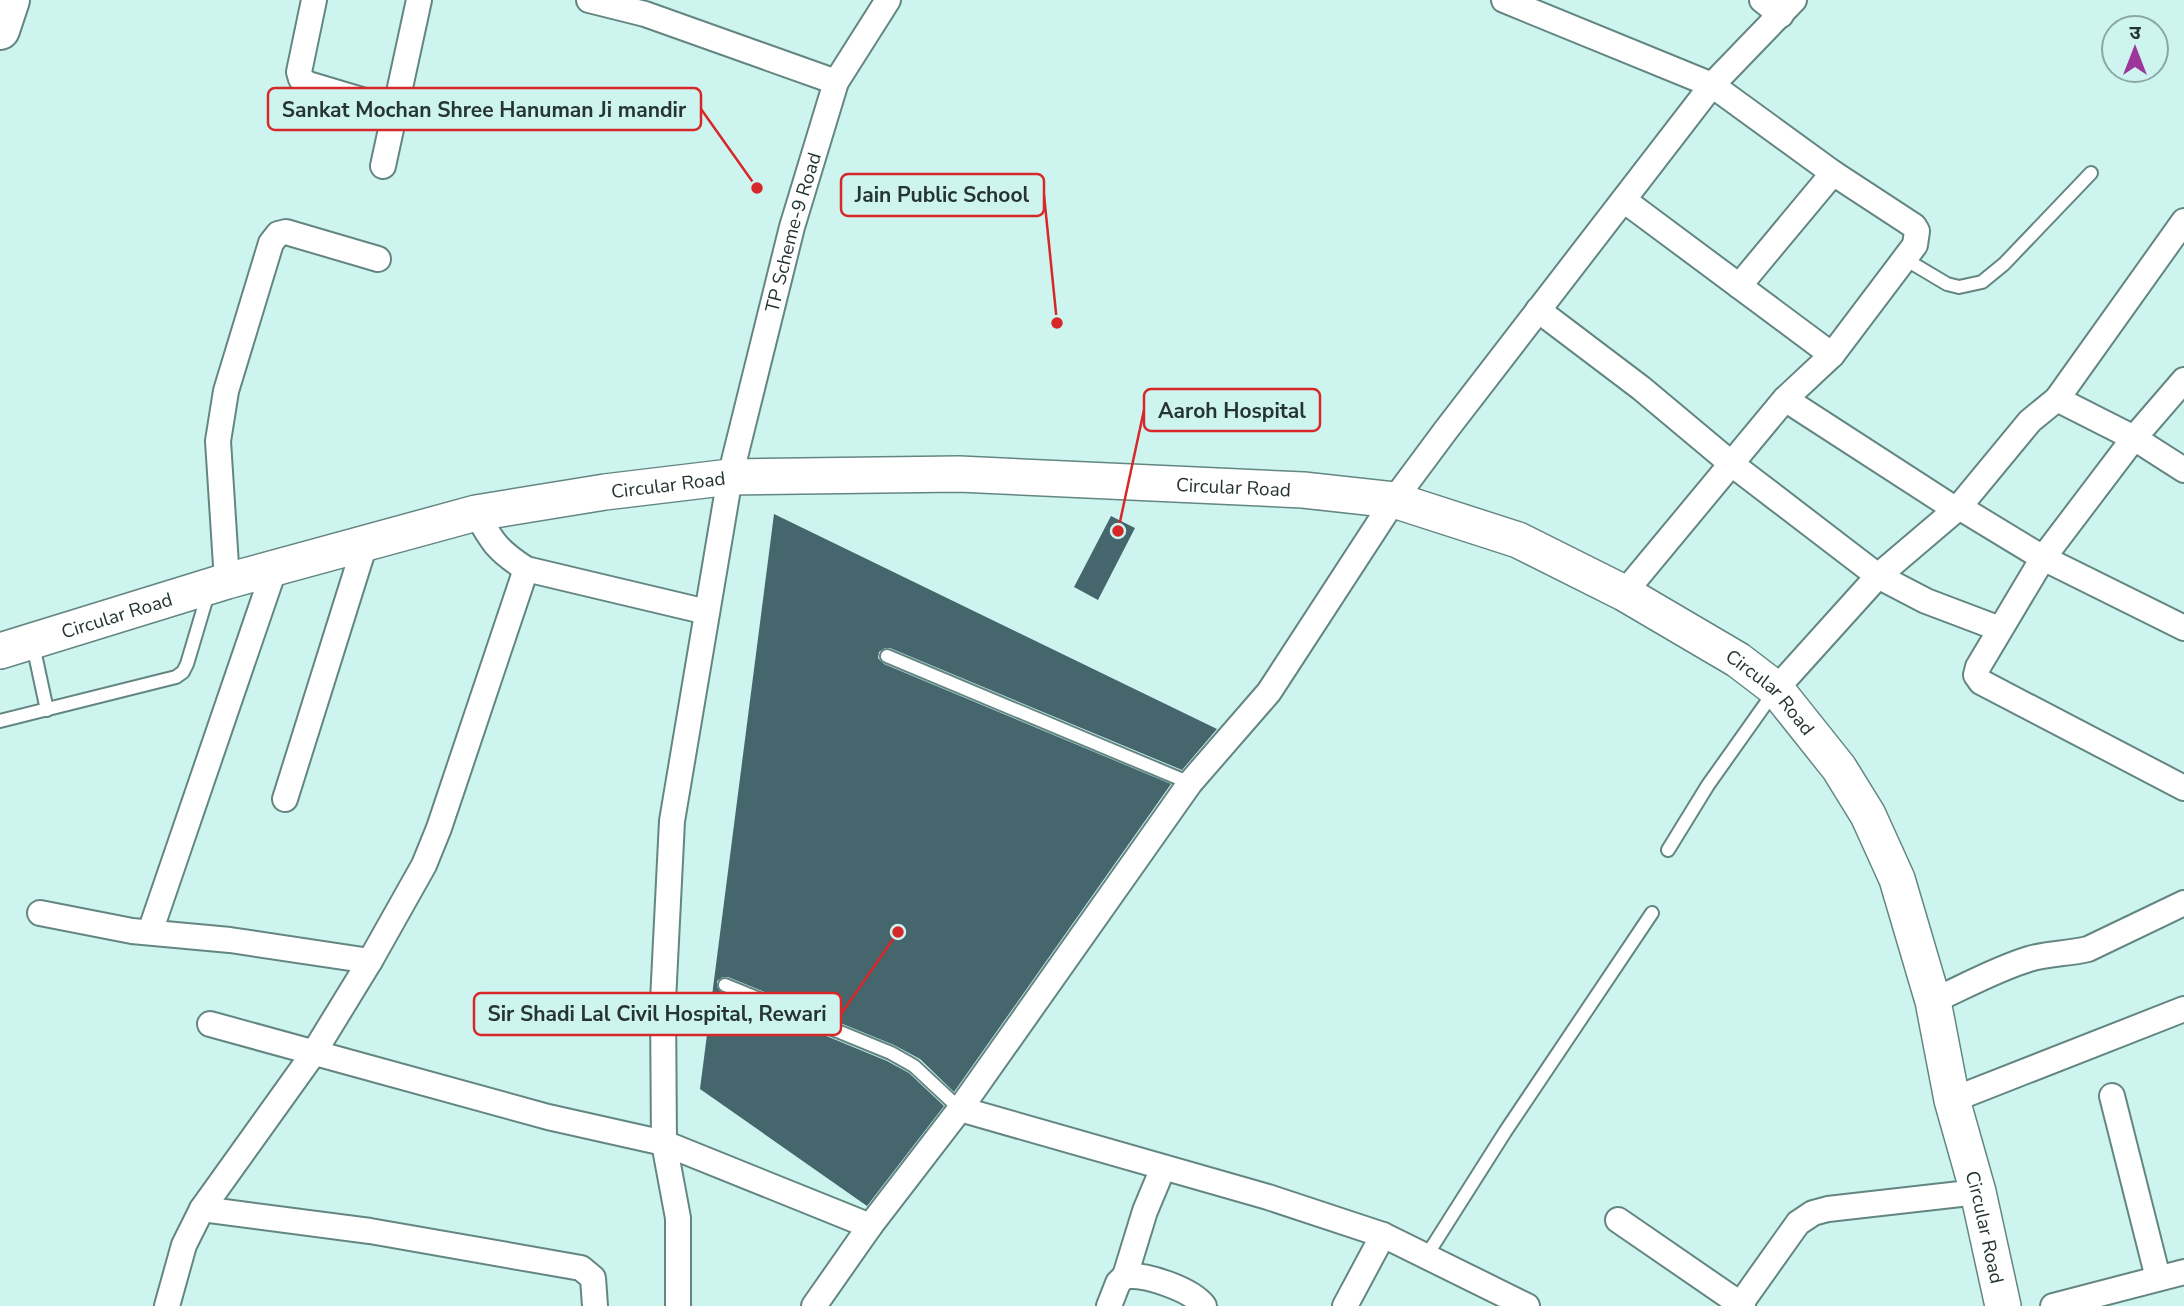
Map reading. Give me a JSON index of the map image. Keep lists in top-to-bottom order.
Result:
{
  "streets": {
    "main road": ["Circular Road"],
    "street": ["TP Scheme-9 Road"]
  },
  "crossings": [
    ["TP Scheme-9 Road", "Circular Road"]
  ],
  "places": [
    "Sankat Mochan Shree Hanuman Ji mandir",
    "Jain Public School",
    "Aaroh Hospital",
    "Sir Shadi Lal Civil Hospital, Rewari"
  ],
  "north": "top"
}
